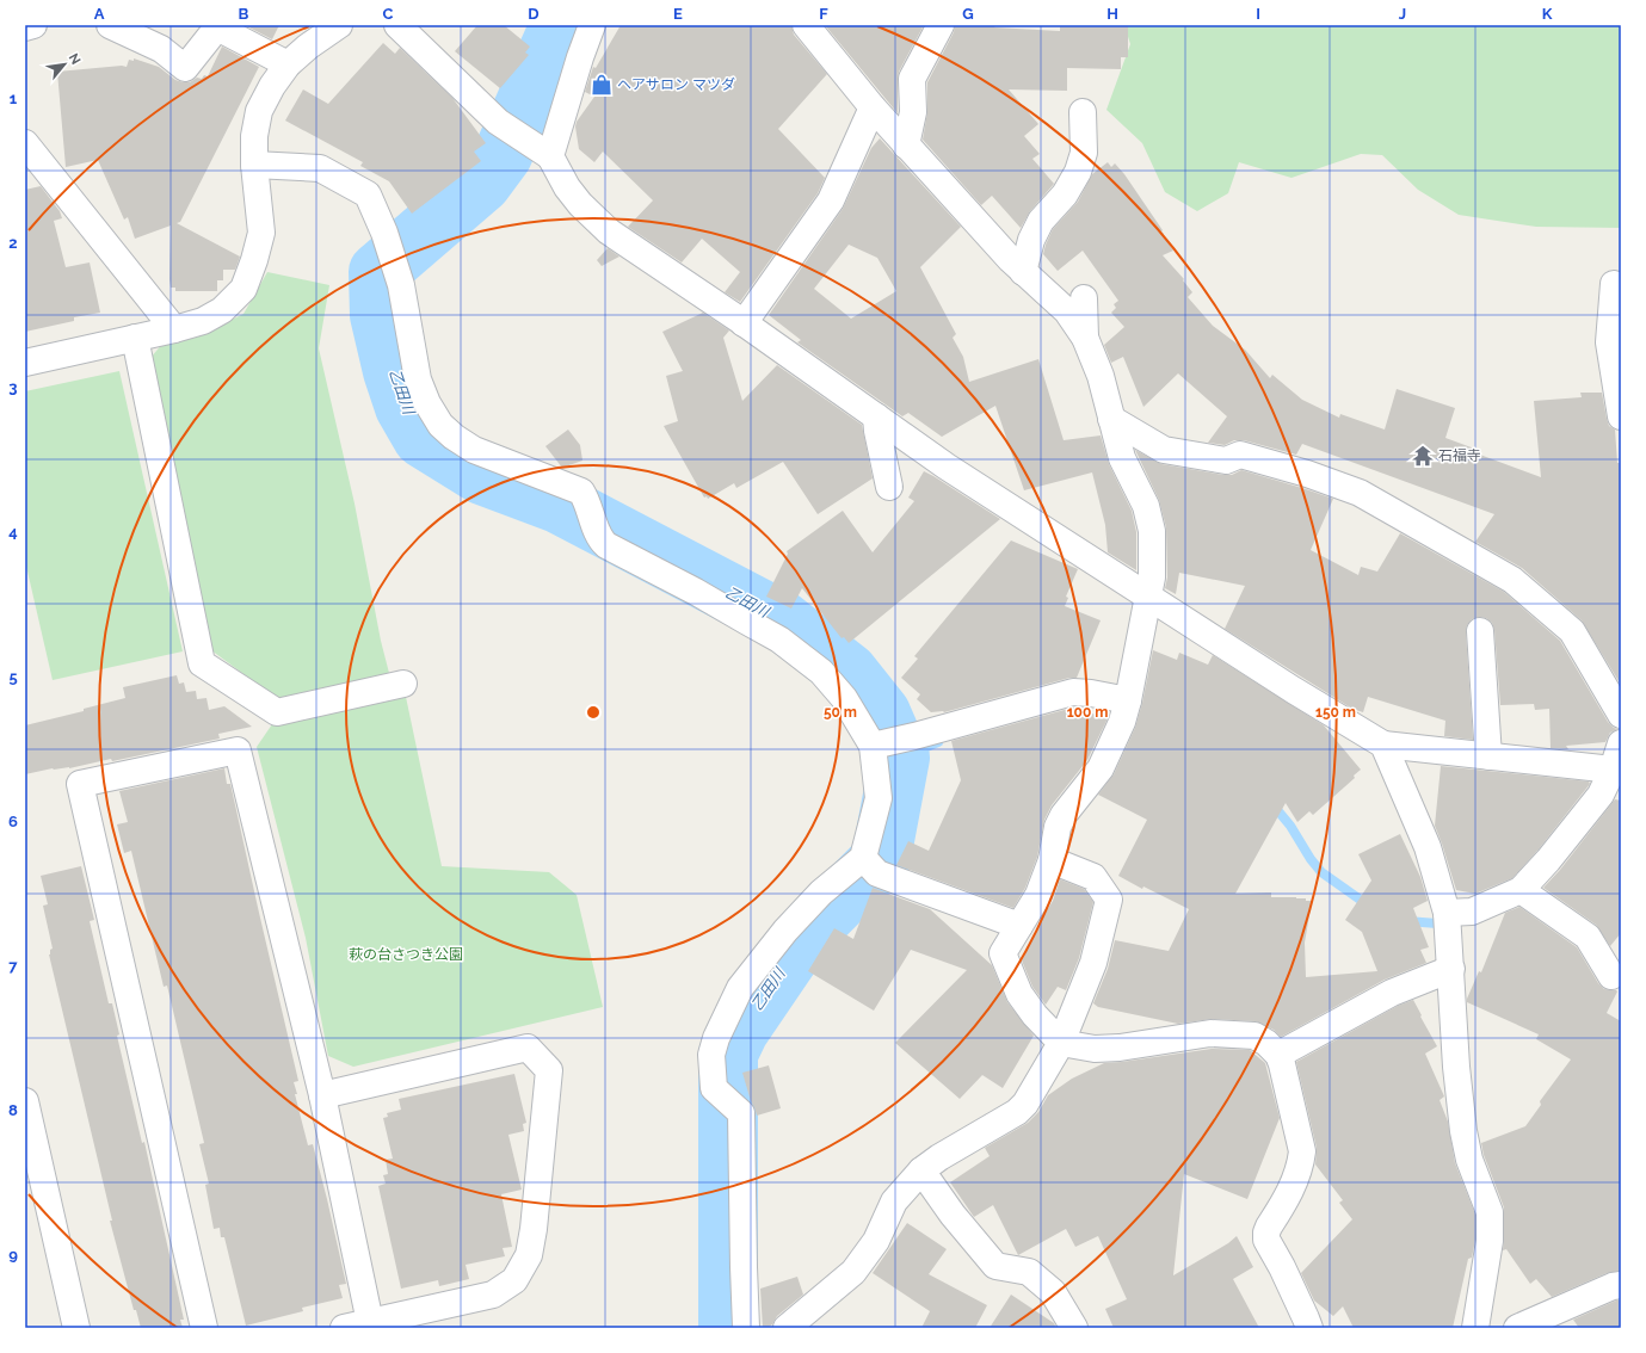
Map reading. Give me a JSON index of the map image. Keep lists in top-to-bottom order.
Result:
{
  "water": ["乙田川"],
  "parks": ["萩の台さつき公園"],
  "places": {
    "shop": ["ヘアサロン マツダ"],
    "temple": ["石福寺"]
  },
  "north": "top right",
  "grid": {
    "columns": [
      "A",
      "B",
      "C",
      "D",
      "E",
      "F",
      "G",
      "H",
      "I",
      "J",
      "K"
    ],
    "rows": [
      "1",
      "2",
      "3",
      "4",
      "5",
      "6",
      "7",
      "8",
      "9"
    ]
  },
  "rings": ["50 m", "100 m", "150 m"]
}
